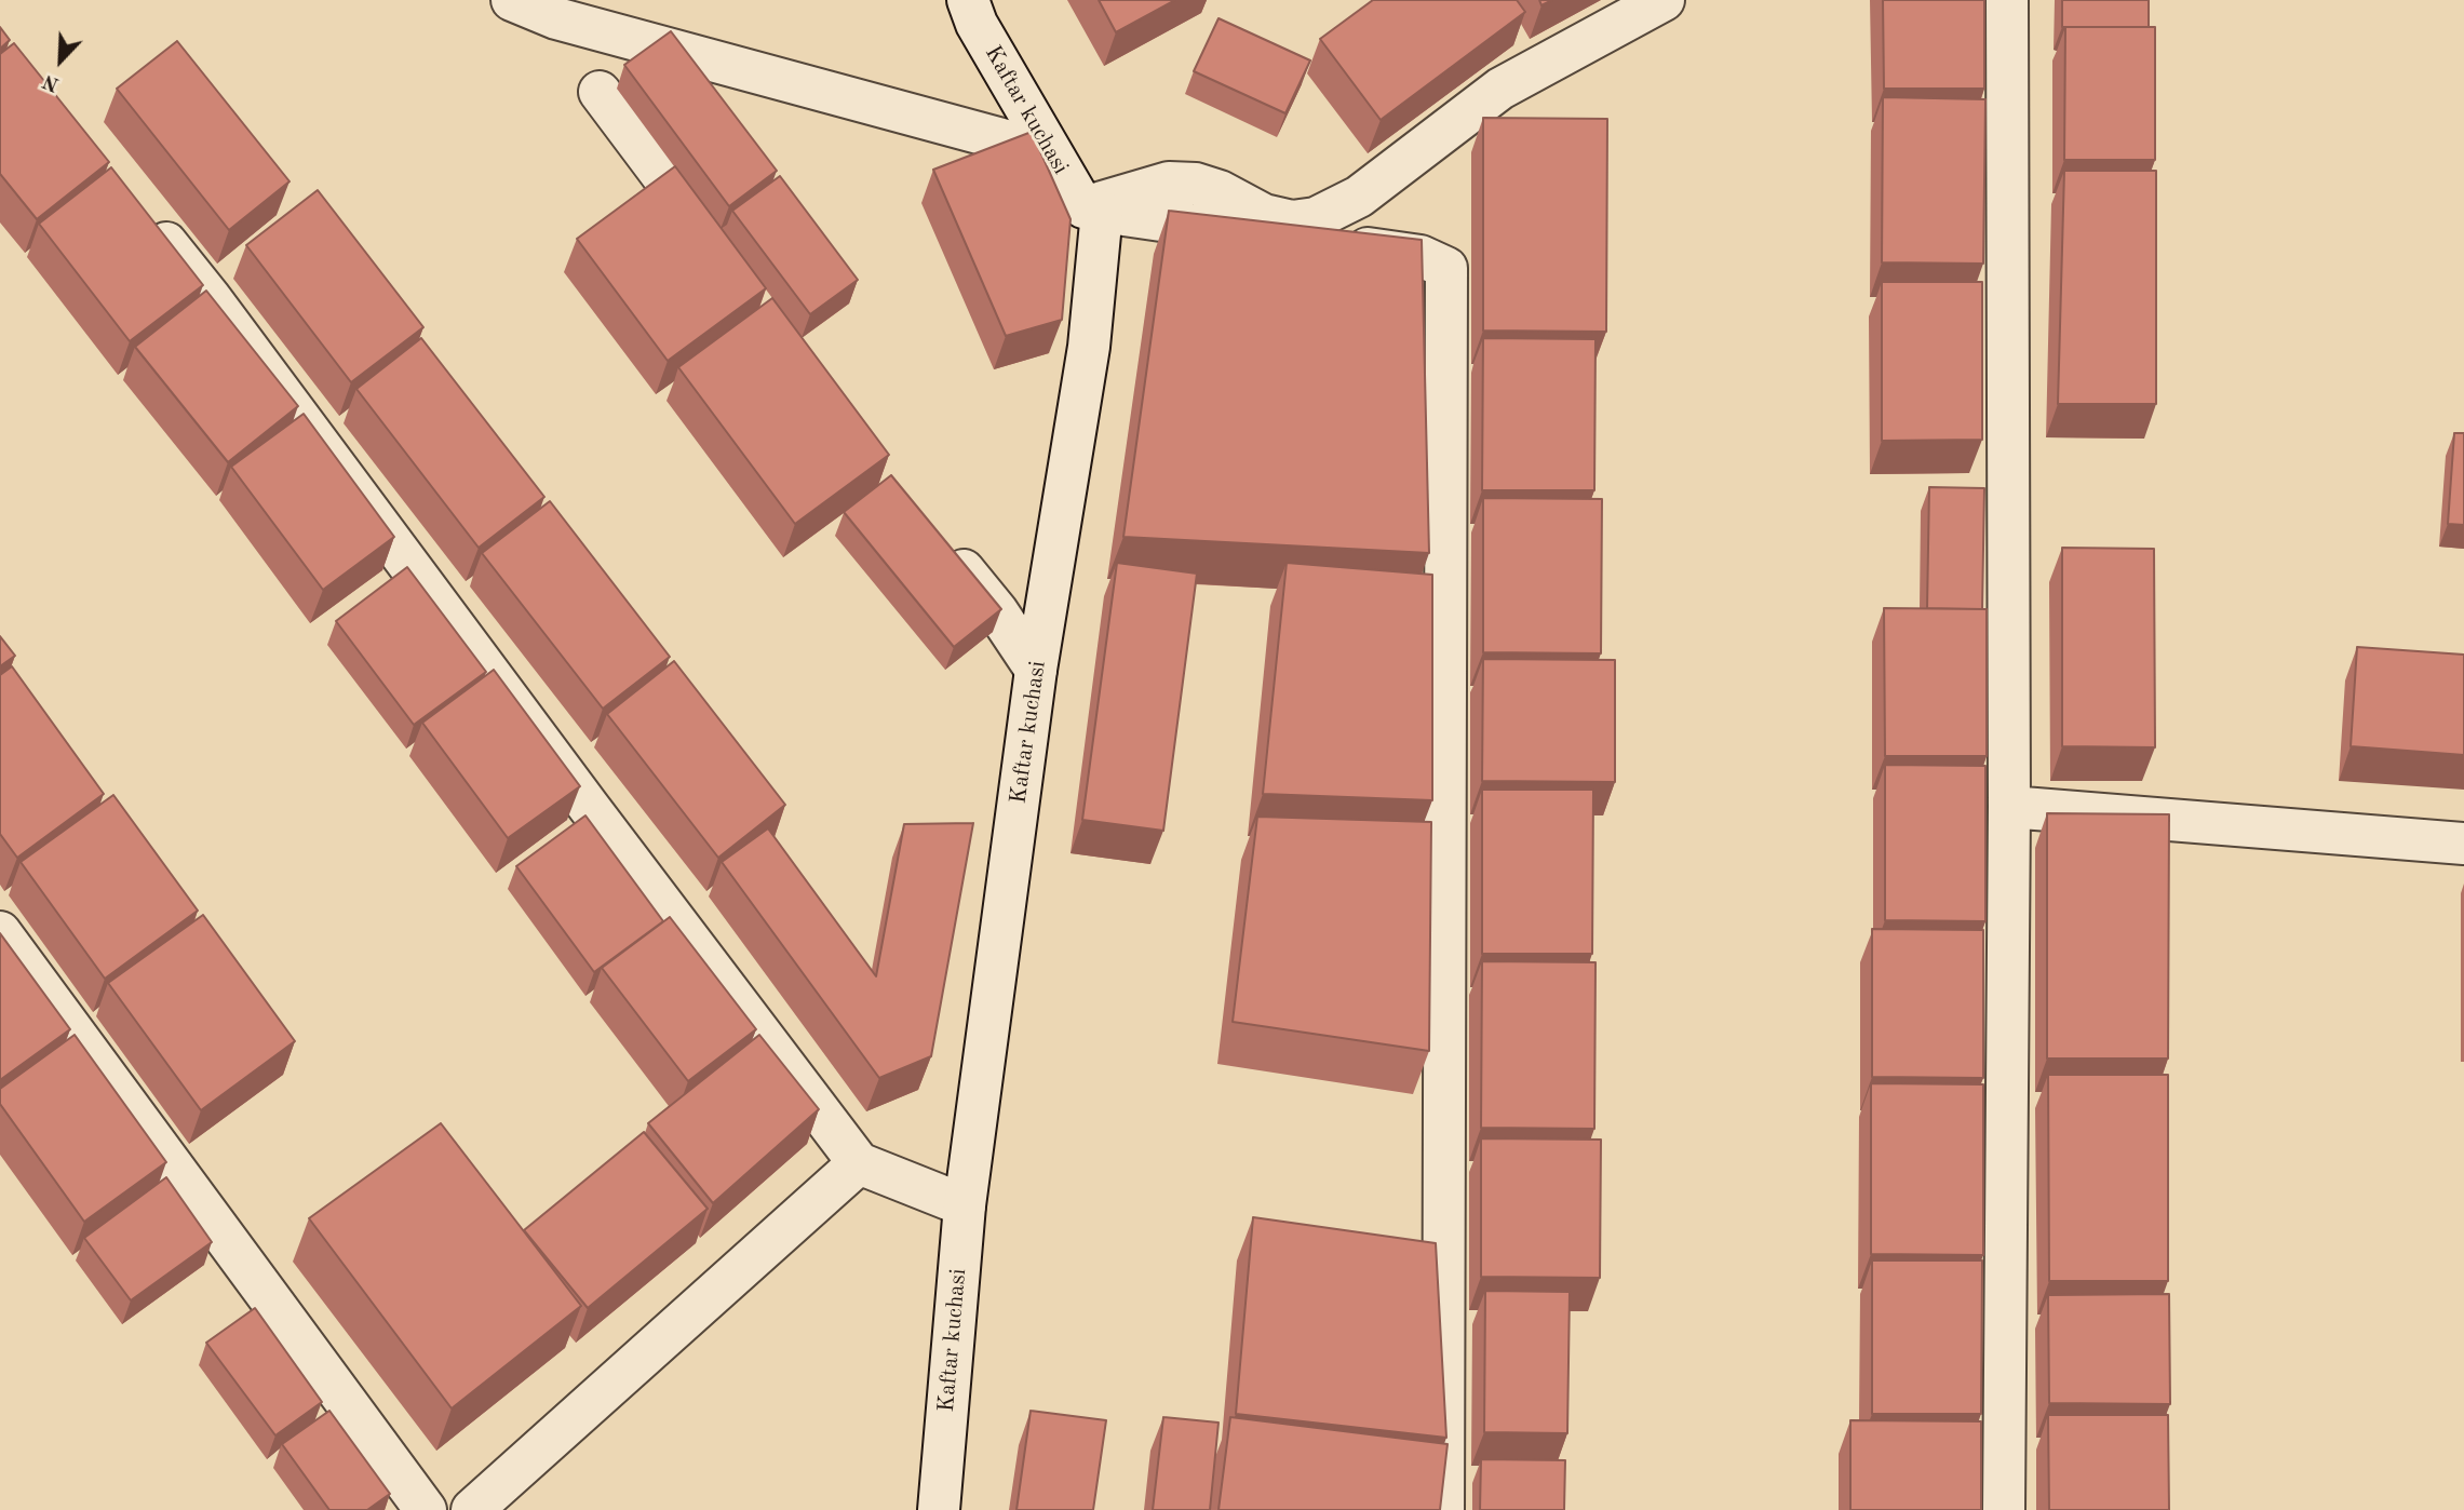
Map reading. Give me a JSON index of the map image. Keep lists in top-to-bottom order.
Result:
{
  "streets": {
    "street": ["Kaftar kuchasi"]
  },
  "north": "bottom left"
}
